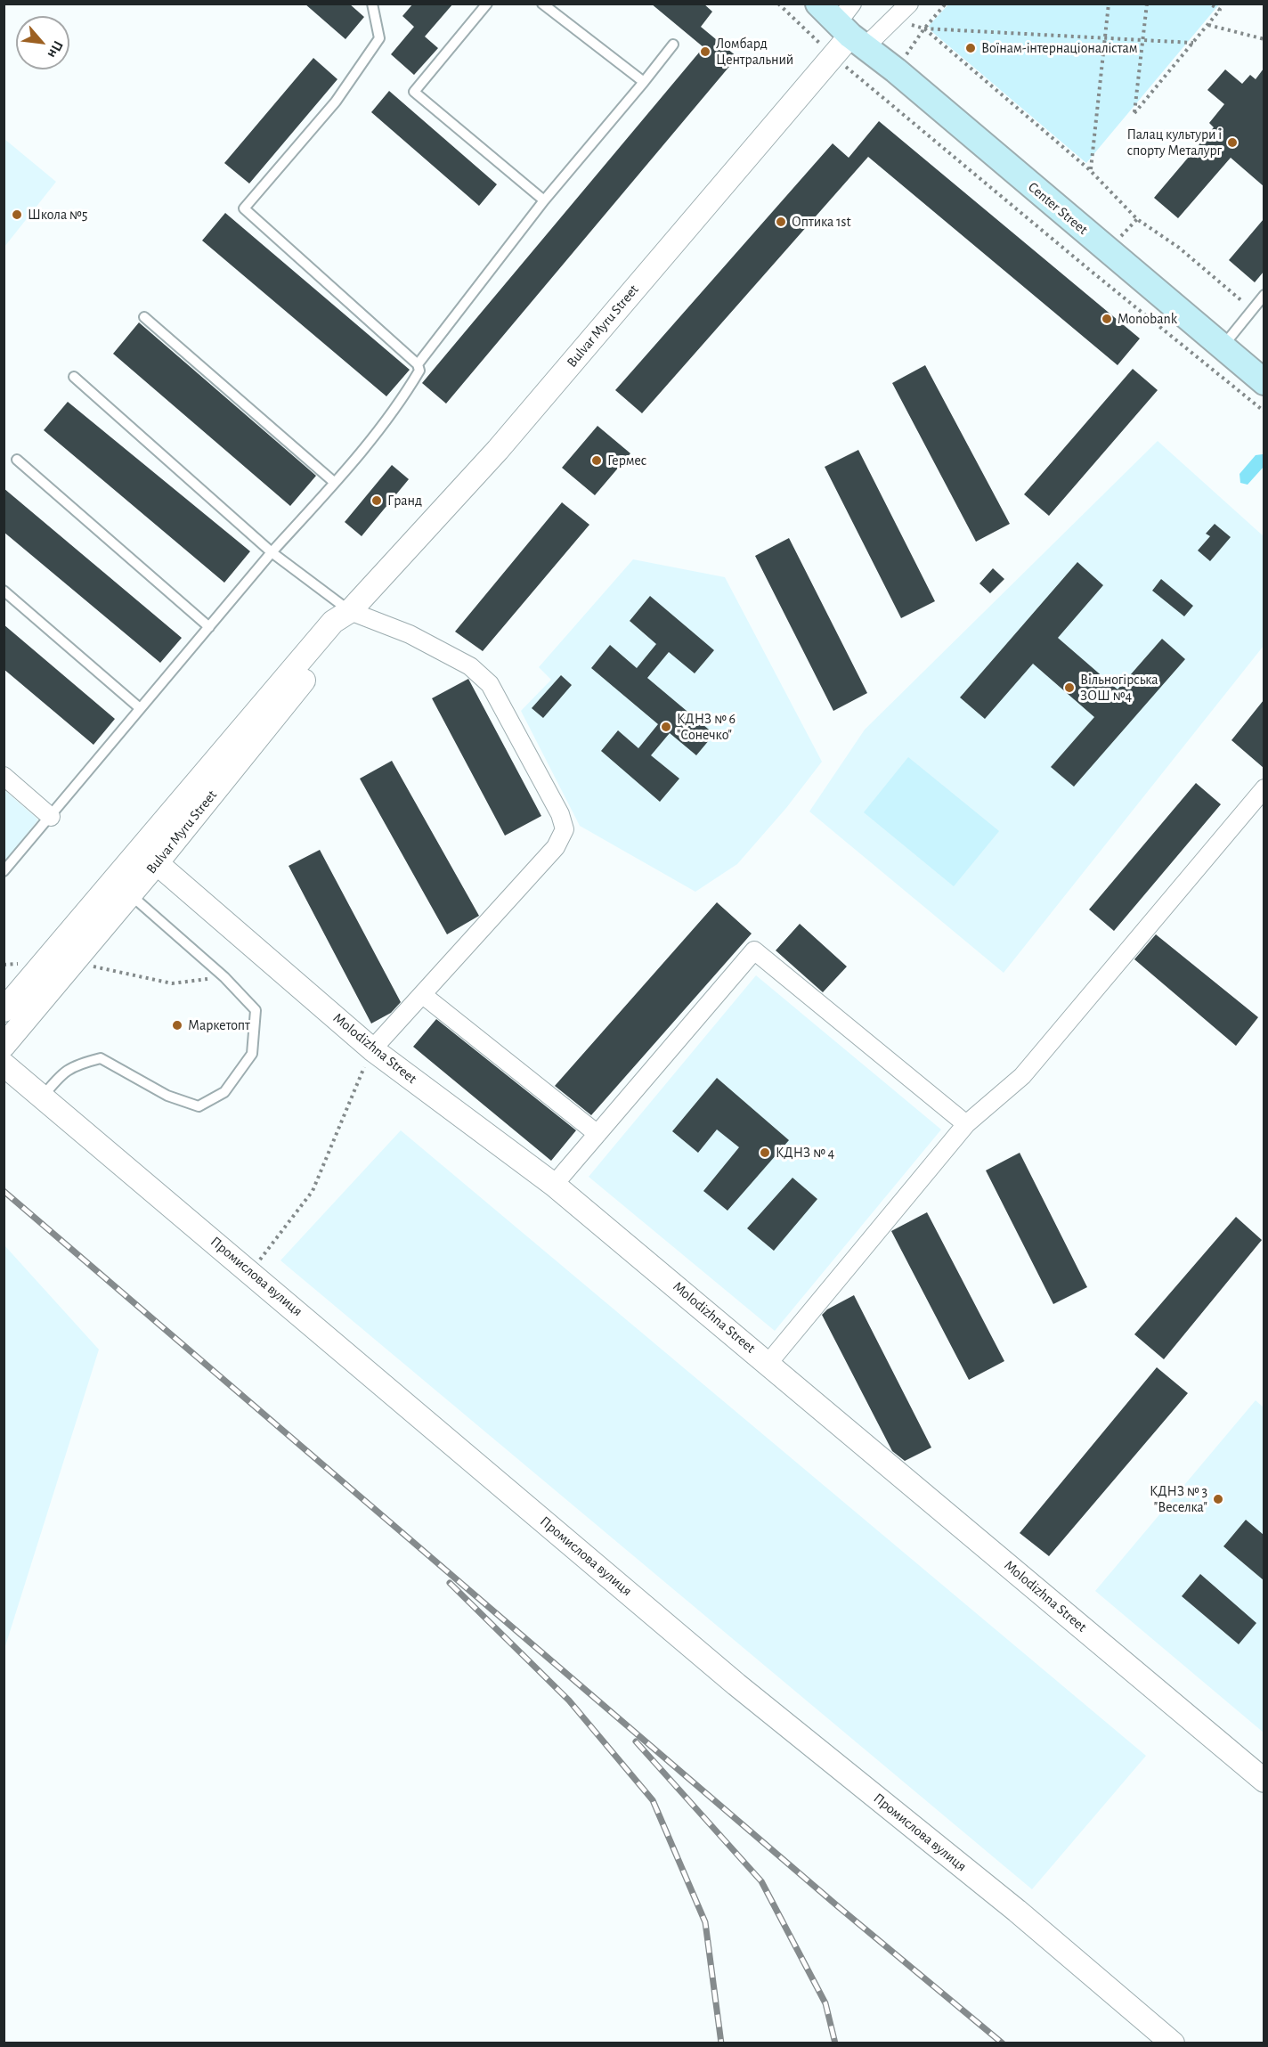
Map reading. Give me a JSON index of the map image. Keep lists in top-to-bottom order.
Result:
{
  "streets": {
    "main road": ["Center Street"],
    "street": ["Bulvar Myru Street", "Molodizhna Street", "Промислова вулиця"]
  },
  "crossings": [
    ["Center Street", "Bulvar Myru Street"],
    ["Bulvar Myru Street", "Molodizhna Street"]
  ],
  "places": [
    "Воїнам-інтернаціоналістам",
    "Ломбард Центральний",
    "Палац культури і спорту Металург",
    "Школа №5",
    "Оптика 1st",
    "Monobank",
    "Гермес",
    "Гранд",
    "Вільногірська ЗОШ №4",
    "КДНЗ № 6 \"Сонечко\"",
    "Маркетопт",
    "КДНЗ № 4",
    "КДНЗ № 3 \"Веселка\""
  ],
  "north": "bottom right"
}
